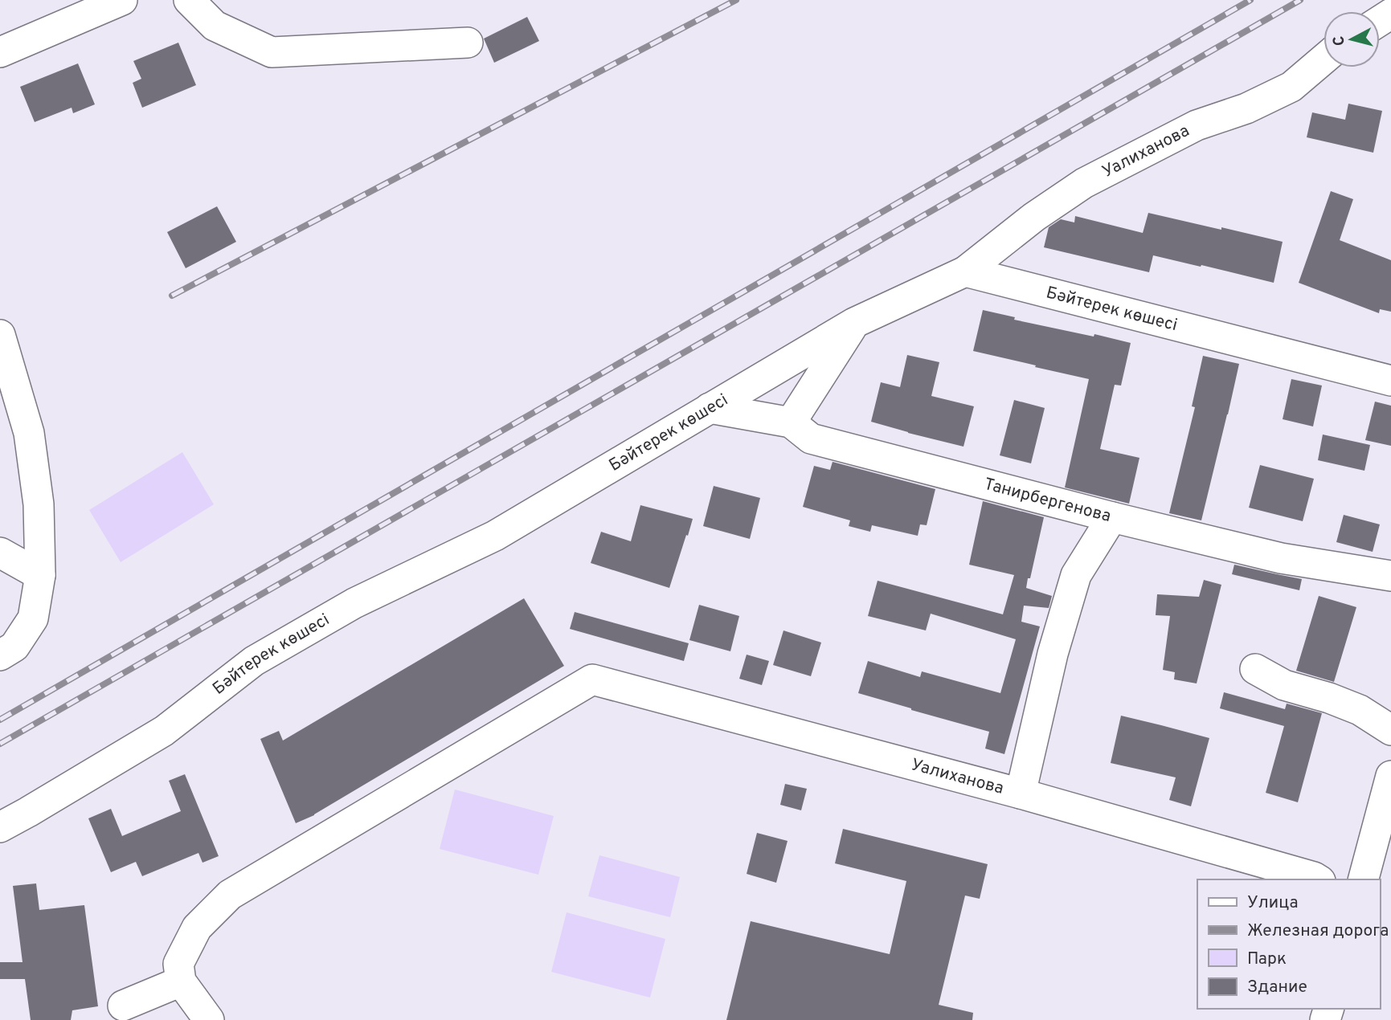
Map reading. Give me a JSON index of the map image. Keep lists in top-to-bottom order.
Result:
{
  "streets": {
    "street": ["Уалиханова", "Бәйтерек көшесі", "Танирбергенова"]
  },
  "crossings": [
    ["Уалиханова", "Бәйтерек көшесі"],
    ["Бәйтерек көшесі", "Танирбергенова"]
  ],
  "legend": [
    "Улица",
    "Железная дорога",
    "Парк",
    "Здание"
  ],
  "north": "left"
}
